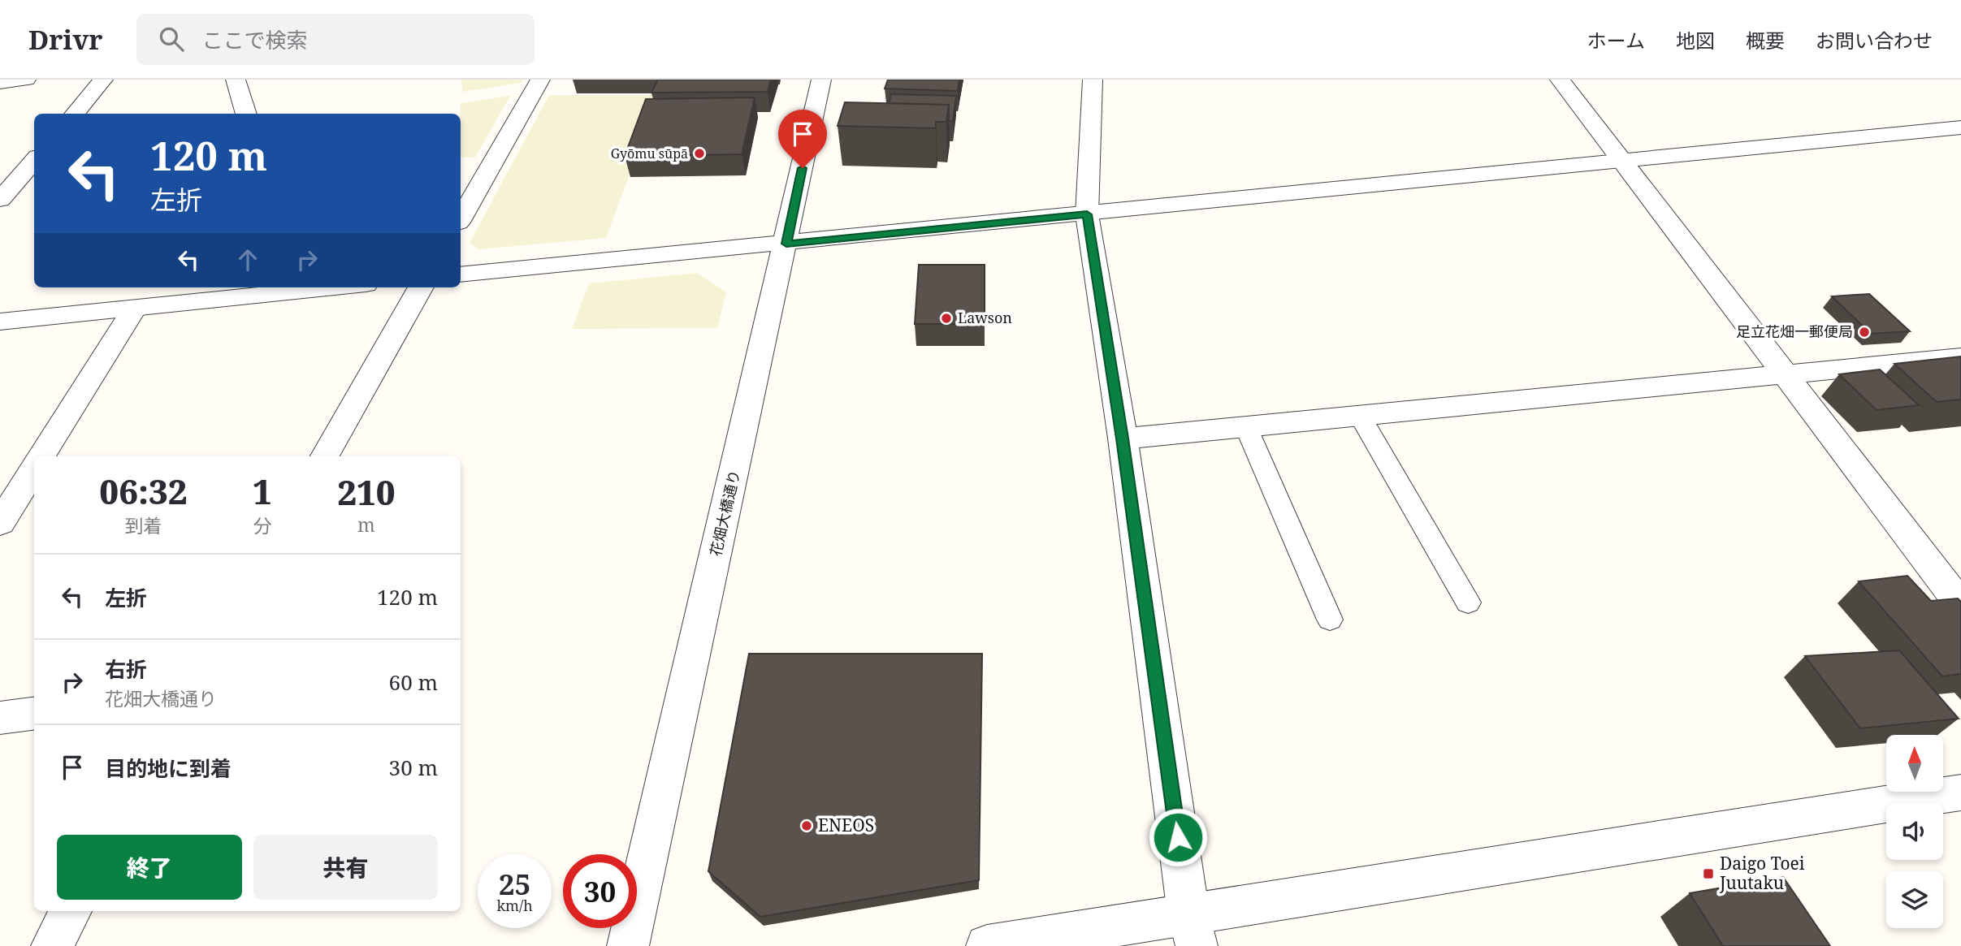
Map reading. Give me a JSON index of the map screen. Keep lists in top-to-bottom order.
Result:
{
  "streets": {
    "street": ["花畑大橋通り"]
  },
  "places": {
    "other": [
      "Gyōmu sūpā",
      "Lawson",
      "足立花畑一郵便局",
      "ENEOS"
    ],
    "transit": ["Daigo Toei Juutaku"]
  },
  "north": "top",
  "page": {
    "header": "Drivr",
    "search": "ここで検索",
    "nav": [
      "ホーム",
      "地図",
      "概要",
      "お問い合わせ"
    ],
    "turn": ["120 m", "左折"],
    "eta": [
      "06:32",
      "到着",
      "1",
      "分",
      "210",
      "m"
    ],
    "list": [
      {
        "name": "左折",
        "value": "120 m"
      },
      {
        "name": "右折",
        "note": "花畑大橋通り",
        "value": "60 m"
      },
      {
        "name": "目的地に到着",
        "value": "30 m"
      }
    ],
    "buttons": ["終了", "共有"],
    "speed": "25 km/h",
    "limit": "30"
  }
}
